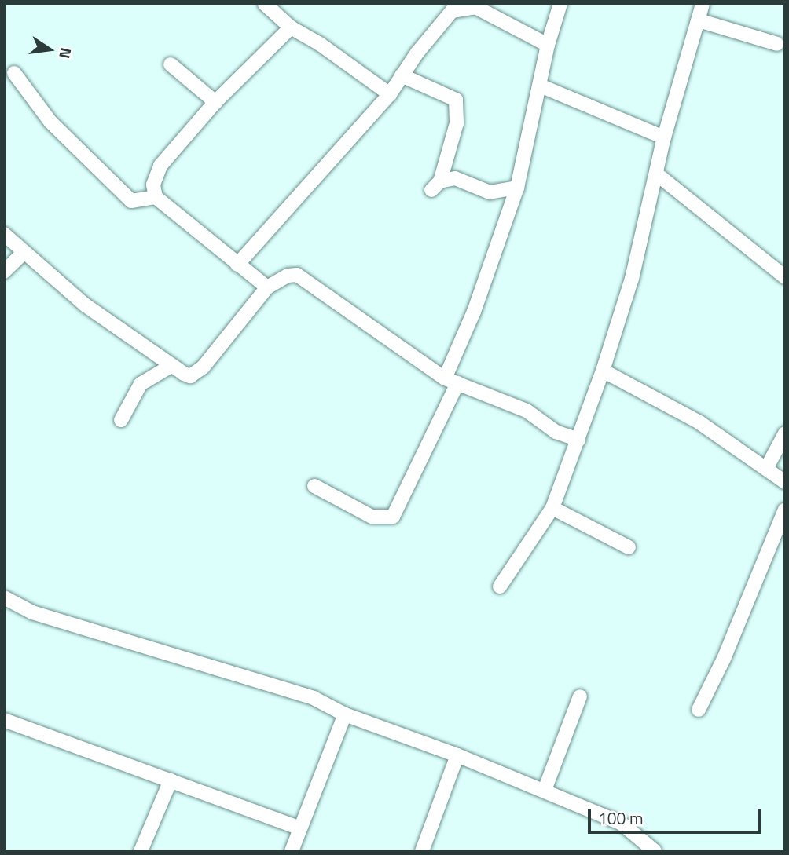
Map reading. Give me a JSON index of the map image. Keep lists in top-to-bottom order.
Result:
{
  "scale_bar": "100 m",
  "north": "right"
}
